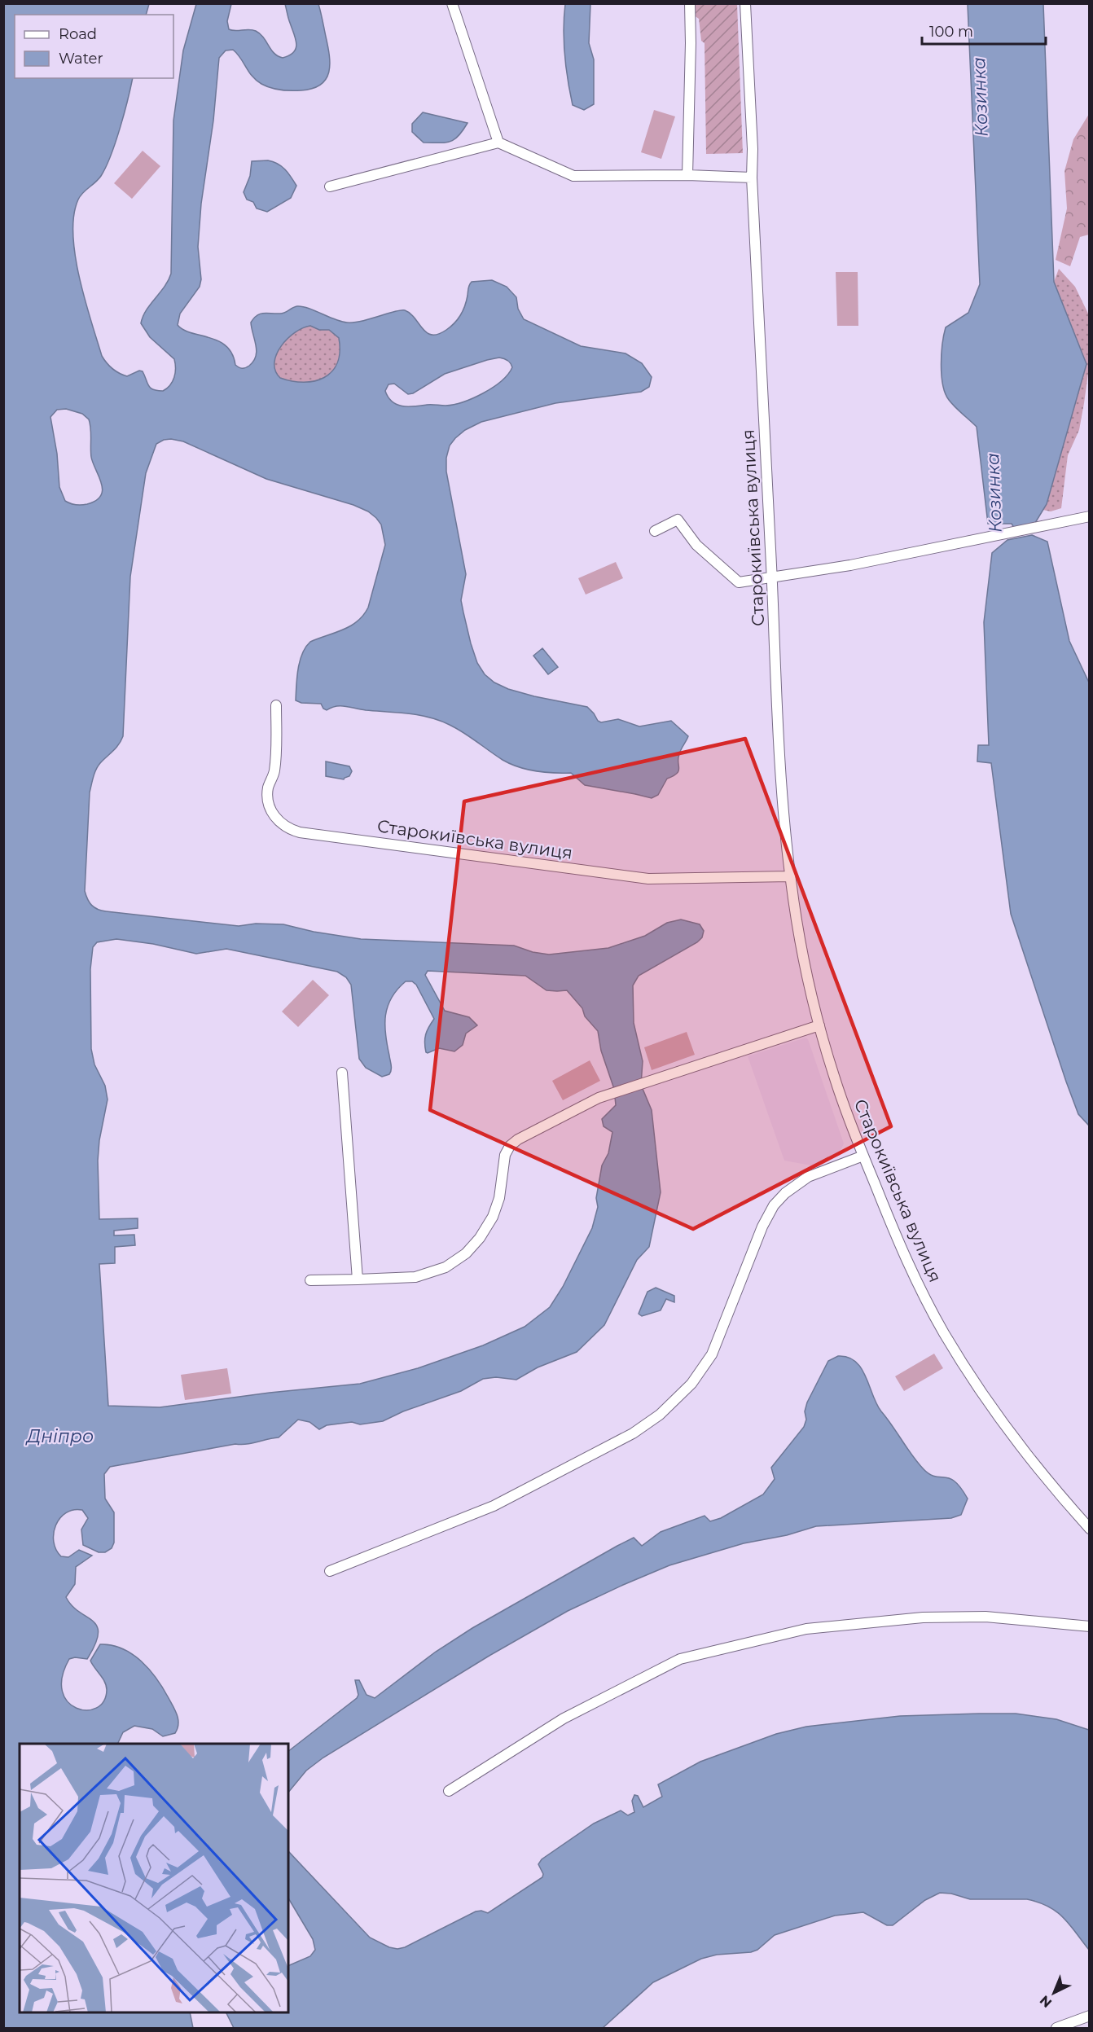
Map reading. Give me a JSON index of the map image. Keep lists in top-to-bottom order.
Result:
{
  "streets": {
    "street": ["Старокиївська вулиця"]
  },
  "water": ["Козинка", "Дніпро"],
  "legend": ["Road", "Water"],
  "scale_bar": "100 m",
  "north": "bottom left"
}
